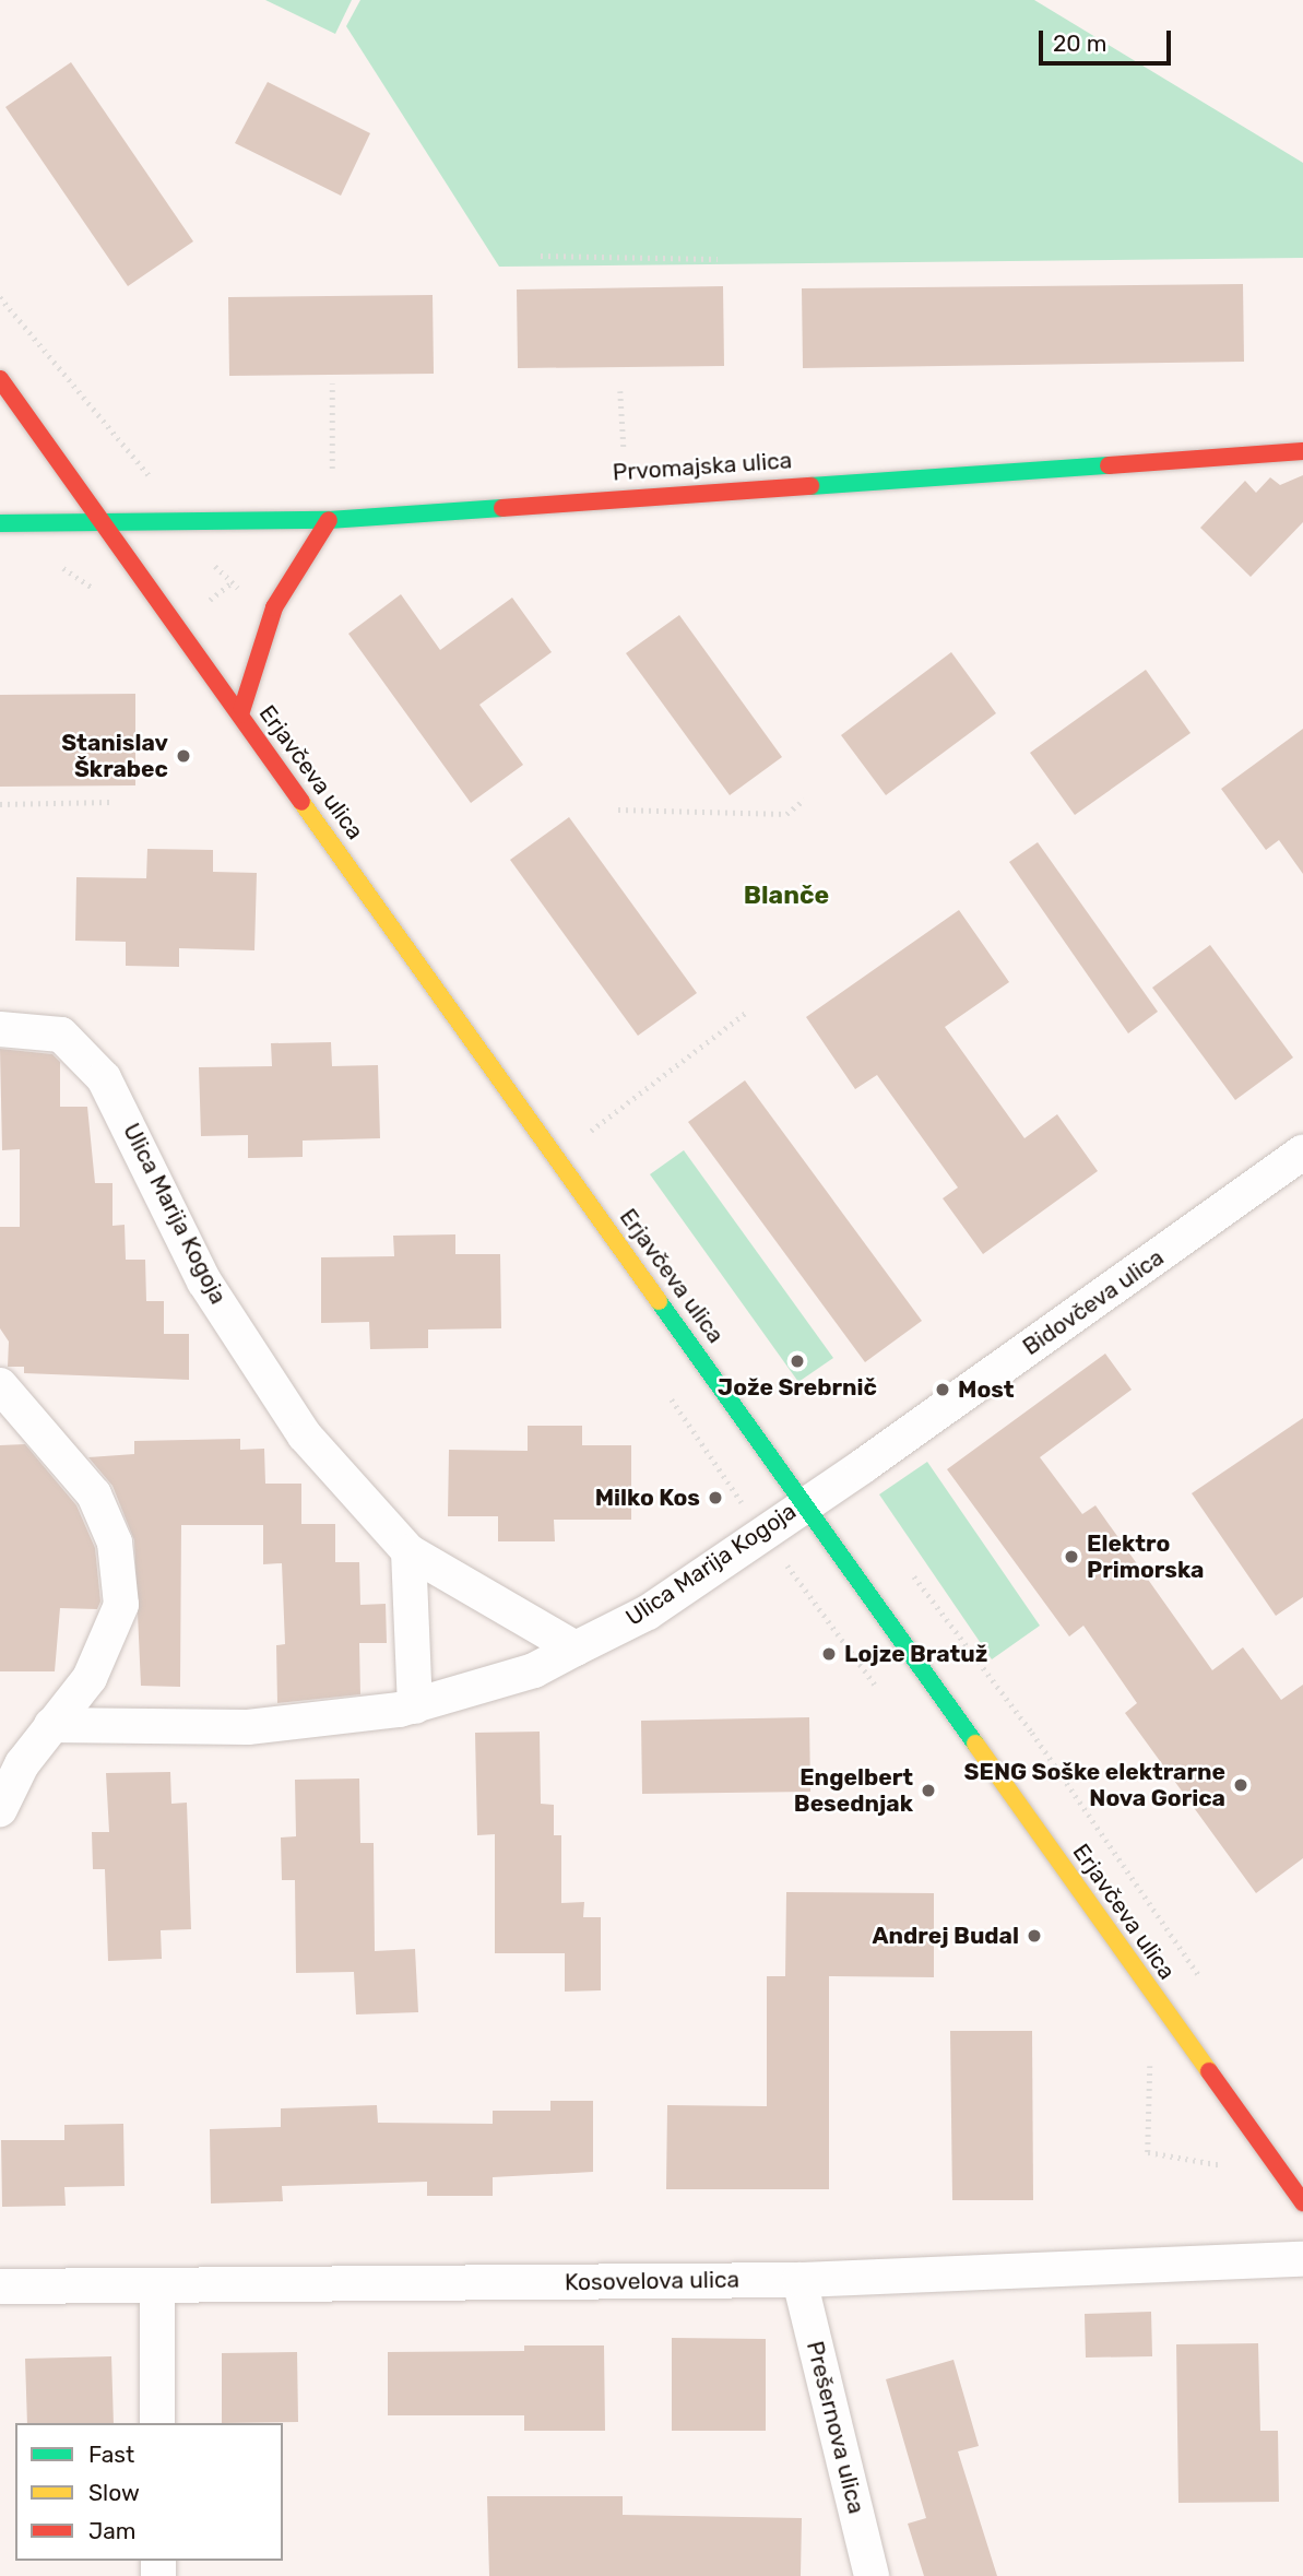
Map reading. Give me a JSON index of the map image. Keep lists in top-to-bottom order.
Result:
{
  "streets": {
    "main road": ["Prvomajska ulica", "Erjavčeva ulica"],
    "street": [
      "Ulica Marija Kogoja",
      "Bidovčeva ulica",
      "Kosovelova ulica",
      "Prešernova ulica"
    ]
  },
  "crossings": [
    ["Prvomajska ulica", "Erjavčeva ulica"],
    ["Erjavčeva ulica", "Ulica Marija Kogoja"],
    ["Erjavčeva ulica", "Bidovčeva ulica"],
    ["Ulica Marija Kogoja", "Bidovčeva ulica"],
    ["Kosovelova ulica", "Prešernova ulica"]
  ],
  "districts": ["Blanče"],
  "places": [
    "Stanislav Škrabec",
    "Jože Srebrnič",
    "Most",
    "Milko Kos",
    "Elektro Primorska",
    "Lojze Bratuž",
    "SENG Soške elektrarne Nova Gorica",
    "Engelbert Besednjak",
    "Andrej Budal"
  ],
  "legend": ["Fast", "Slow", "Jam"],
  "scale_bar": "20 m"
}
